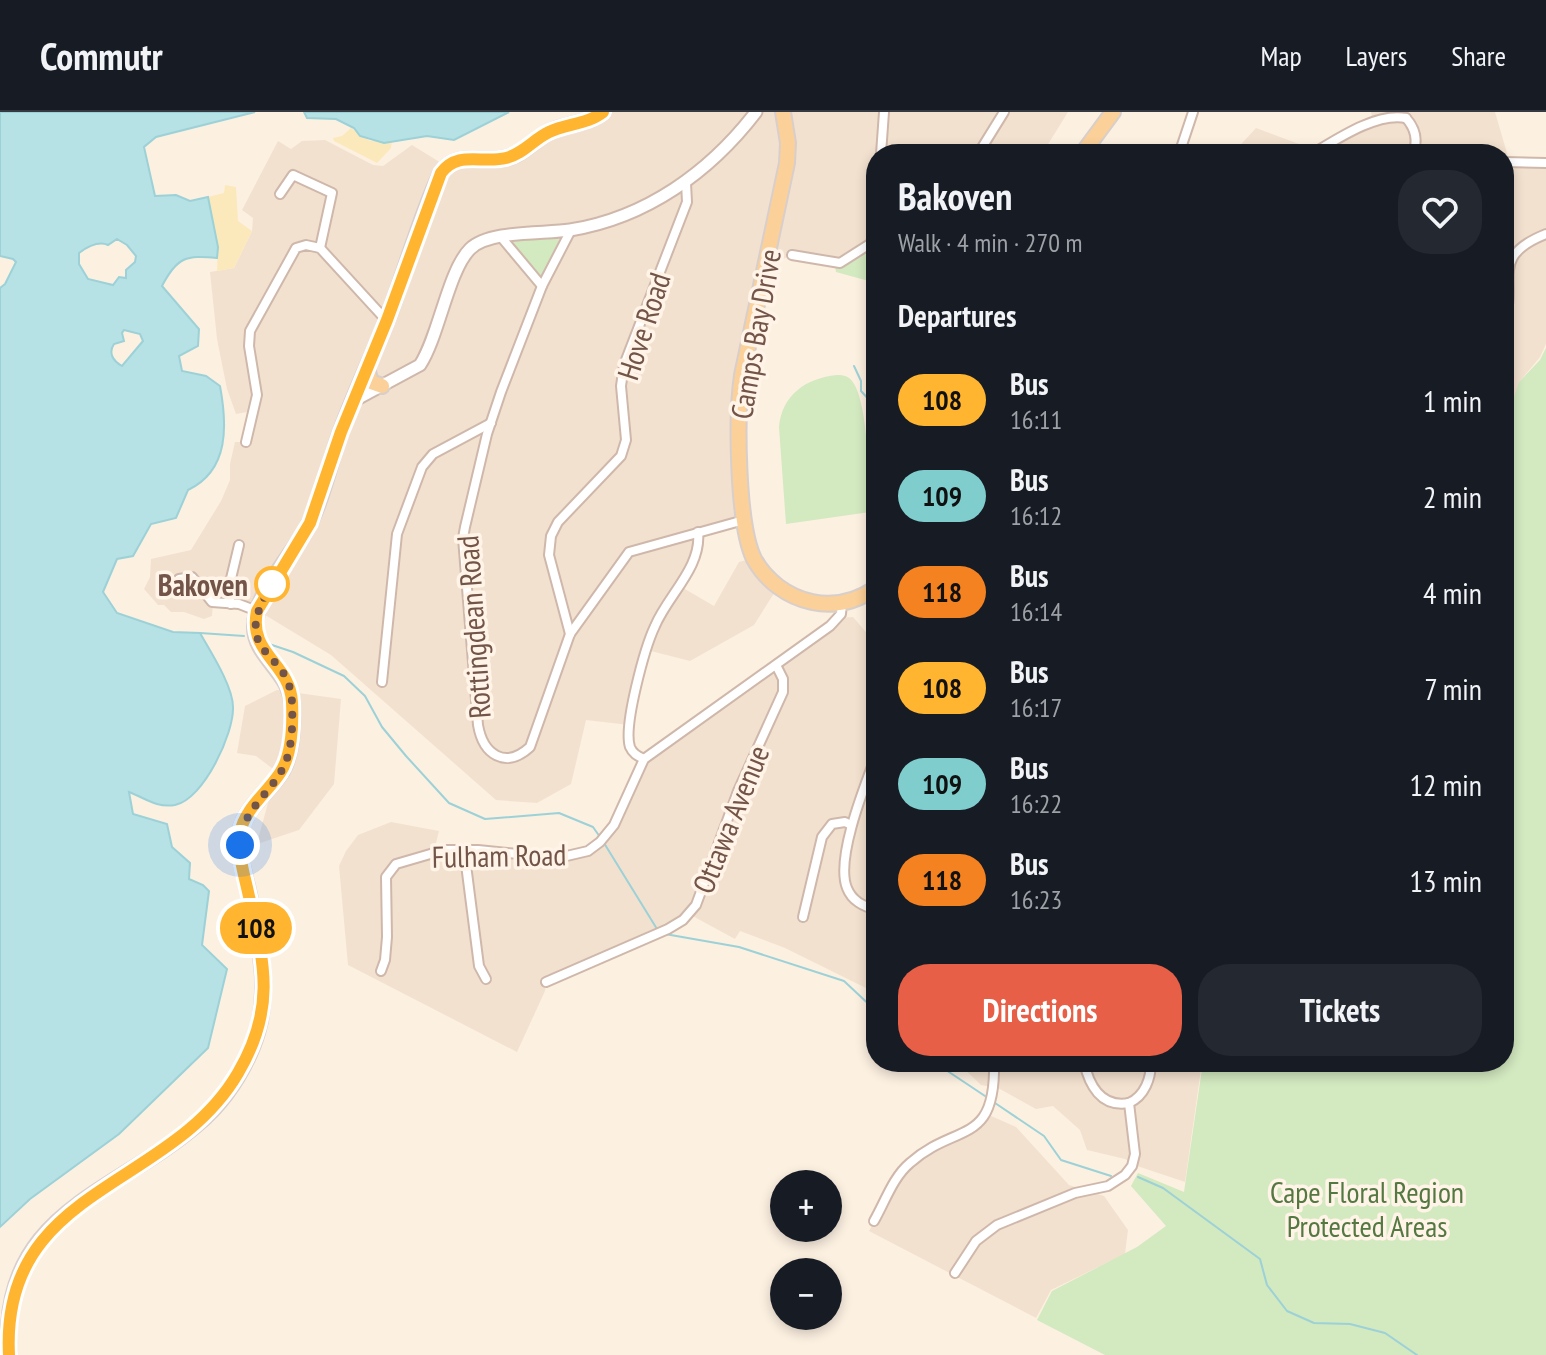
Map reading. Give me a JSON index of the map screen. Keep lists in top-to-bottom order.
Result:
{
  "streets": {
    "main road": ["Camps Bay Drive"],
    "street": [
      "Hove Road",
      "Rottingdean Road",
      "Ottawa Avenue",
      "Fulham Road"
    ]
  },
  "crossings": [
    ["Hove Road", "Rottingdean Road"],
    ["Camps Bay Drive", "Rottingdean Road"]
  ],
  "parks": ["Cape Floral Region Protected Areas"],
  "places": ["Bakoven"],
  "lines": ["bus line 108"],
  "page": {
    "header": "Commutr",
    "nav": ["Map", "Layers", "Share"],
    "on_map": "108",
    "heading": [
      ["Bakoven", "Walk · 4 min · 270 m"],
      "Departures"
    ],
    "list": [
      {
        "mark": "108",
        "name": "Bus",
        "note": "16:11",
        "value": "1 min"
      },
      {
        "mark": "109",
        "name": "Bus",
        "note": "16:12",
        "value": "2 min"
      },
      {
        "mark": "118",
        "name": "Bus",
        "note": "16:14",
        "value": "4 min"
      },
      {
        "mark": "108",
        "name": "Bus",
        "note": "16:17",
        "value": "7 min"
      },
      {
        "mark": "109",
        "name": "Bus",
        "note": "16:22",
        "value": "12 min"
      },
      {
        "mark": "118",
        "name": "Bus",
        "note": "16:23",
        "value": "13 min"
      }
    ],
    "buttons": ["Directions", "Tickets"],
    "map_buttons": ["+", "−"]
  }
}
